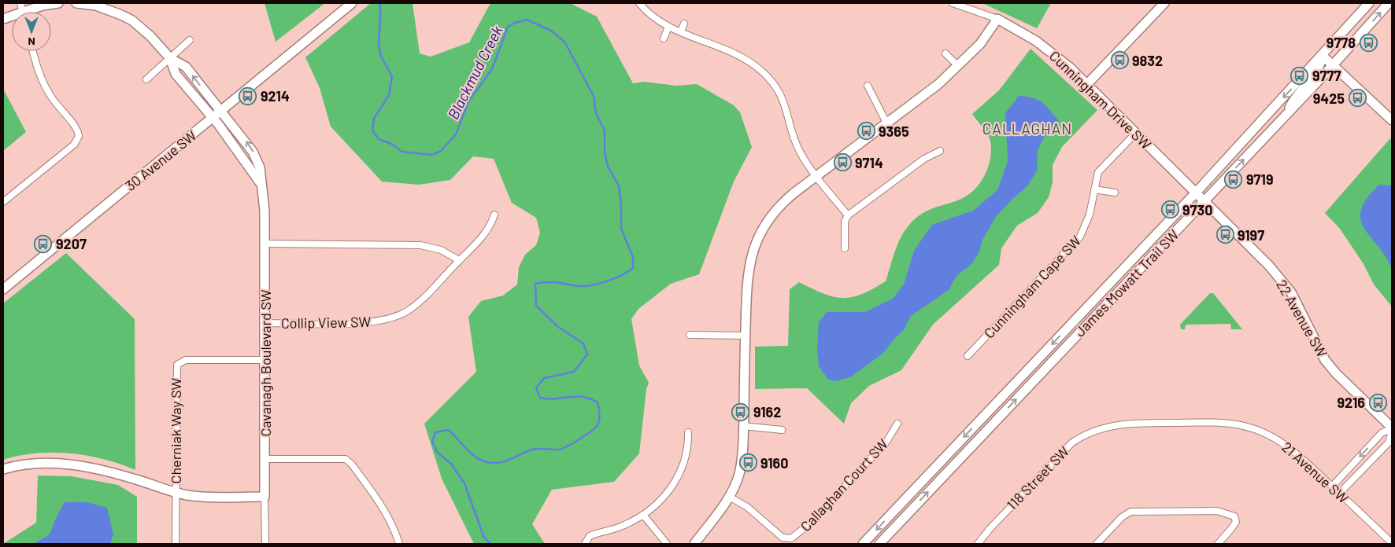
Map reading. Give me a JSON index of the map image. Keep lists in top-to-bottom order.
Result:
{
  "streets": {
    "street": [
      "Cunningham Drive SW",
      "30 Avenue SW",
      "James Mowatt Trail SW",
      "Cunningham Cape SW",
      "22 Avenue SW",
      "Collip View SW",
      "Cavanagh Boulevard SW",
      "Cherniak Way SW",
      "21 Avenue SW",
      "118 Street SW",
      "Callaghan Court SW"
    ]
  },
  "crossings": [
    ["Cunningham Drive SW", "James Mowatt Trail SW"],
    ["Cunningham Drive SW", "Cunningham Cape SW"],
    ["Cunningham Drive SW", "22 Avenue SW"],
    ["James Mowatt Trail SW", "22 Avenue SW"],
    ["Collip View SW", "Cavanagh Boulevard SW"],
    ["Cavanagh Boulevard SW", "Cherniak Way SW"],
    ["21 Avenue SW", "118 Street SW"]
  ],
  "districts": ["CALLAGHAN"],
  "water": ["Blackmud Creek"],
  "places": {
    "bus stop": [
      "9778",
      "9832",
      "9777",
      "9214",
      "9425",
      "9365",
      "9714",
      "9719",
      "9730",
      "9197",
      "9207",
      "9216",
      "9162",
      "9160"
    ]
  },
  "north": "bottom"
}
